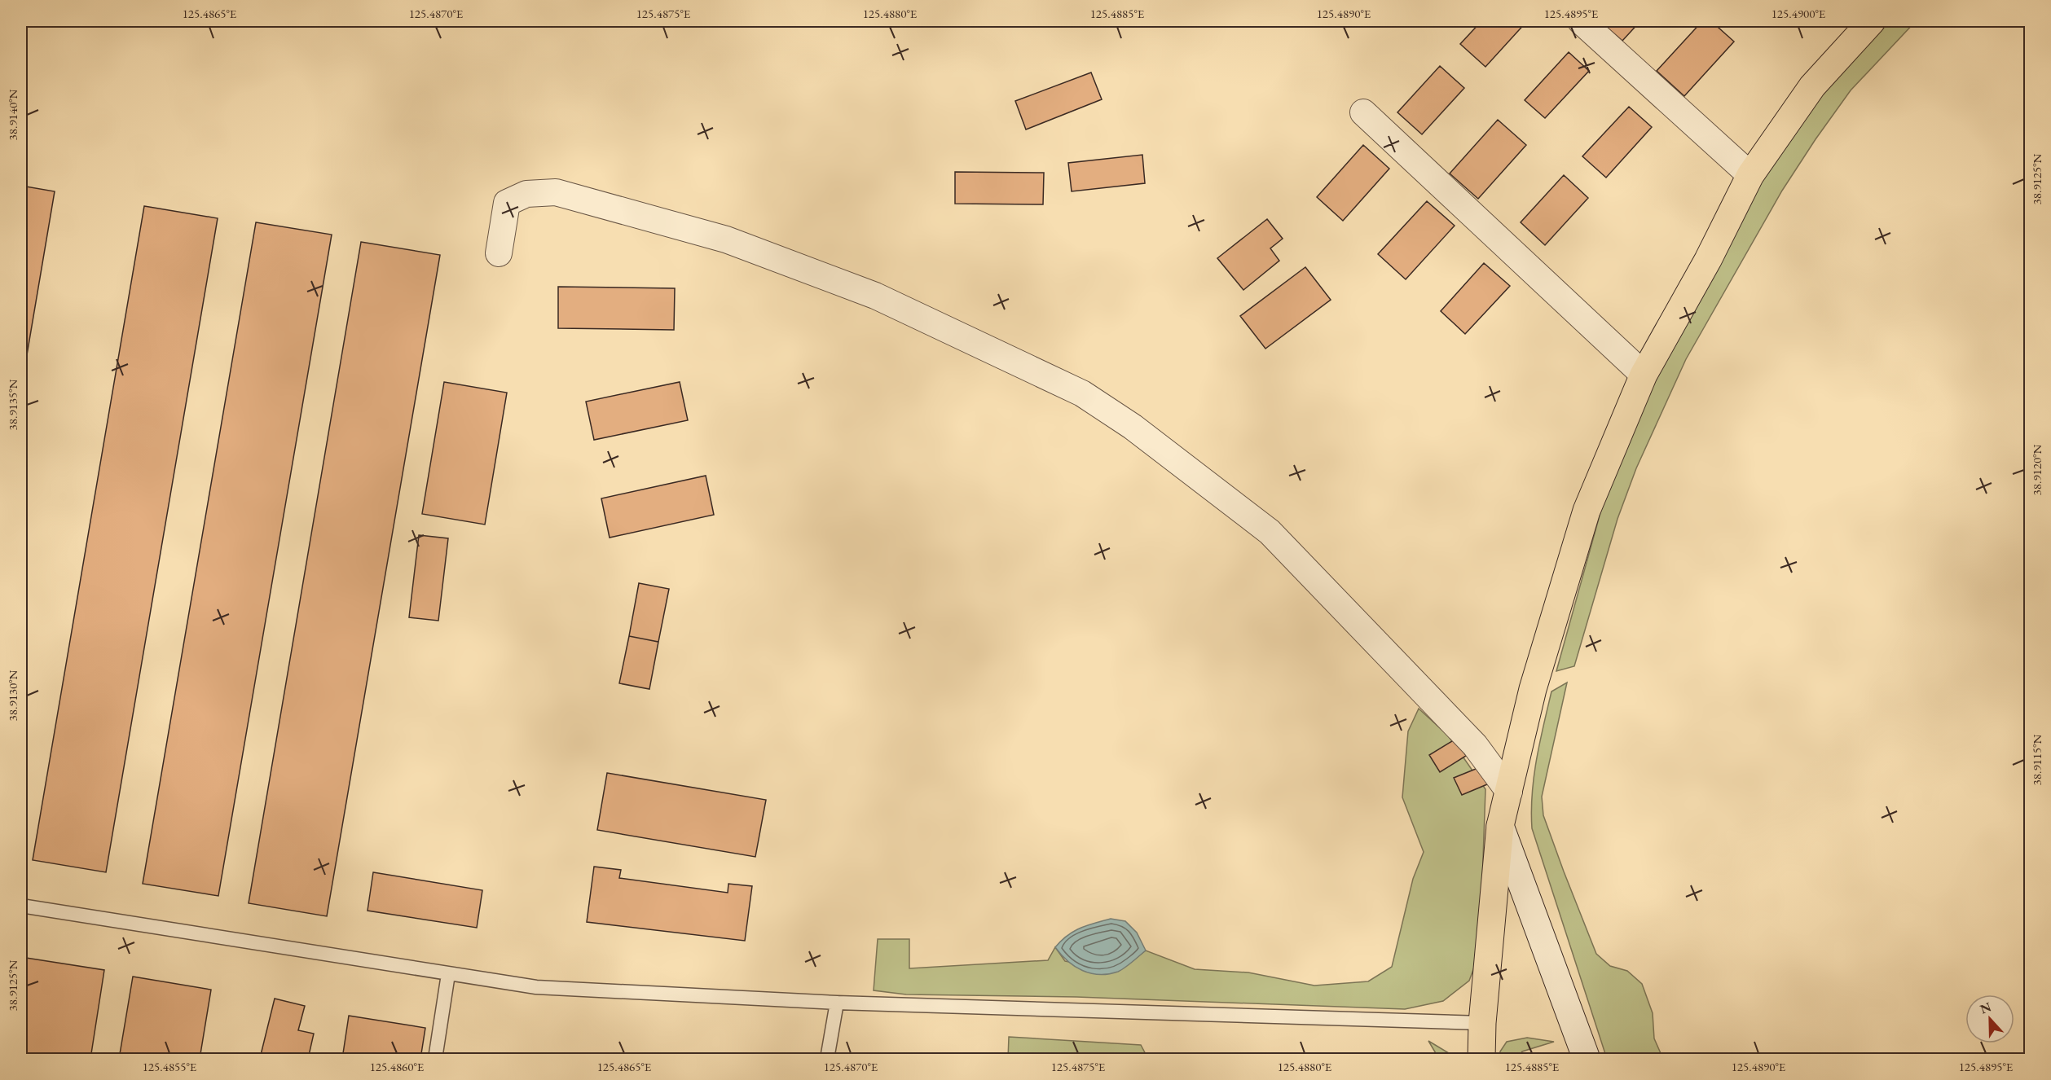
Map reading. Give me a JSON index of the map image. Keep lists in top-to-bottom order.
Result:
{
  "north": "top",
  "coordinates": [
    "125.4865°E",
    "125.4870°E",
    "125.4875°E",
    "125.4880°E",
    "125.4885°E",
    "125.4890°E",
    "125.4895°E",
    "125.4900°E",
    "38.9140°N",
    "38.9125°N",
    "38.9135°N",
    "38.9120°N",
    "38.9130°N",
    "38.9115°N",
    "125.4855°E",
    "125.4860°E"
  ]
}
